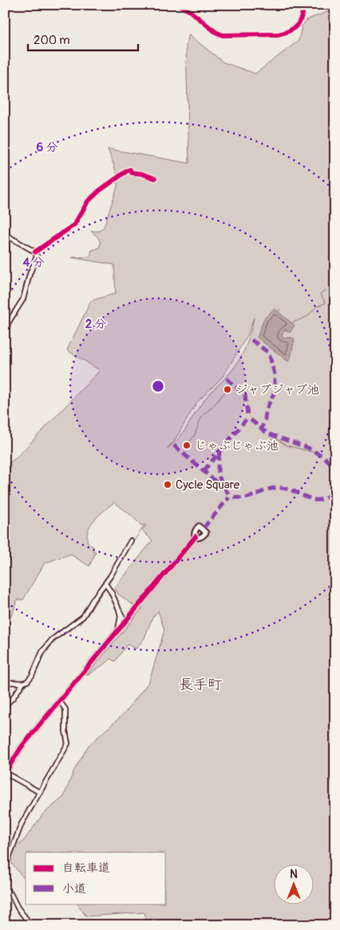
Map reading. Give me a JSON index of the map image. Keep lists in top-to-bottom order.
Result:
{
  "districts": ["長手町"],
  "places": ["ジャブジャブ池", "じゃぶじゃぶ池", "Cycle Square"],
  "legend": ["自転車道", "小道"],
  "scale_bar": "200 m",
  "north": "top",
  "rings": ["6 分", "4 分", "2 分"]
}
